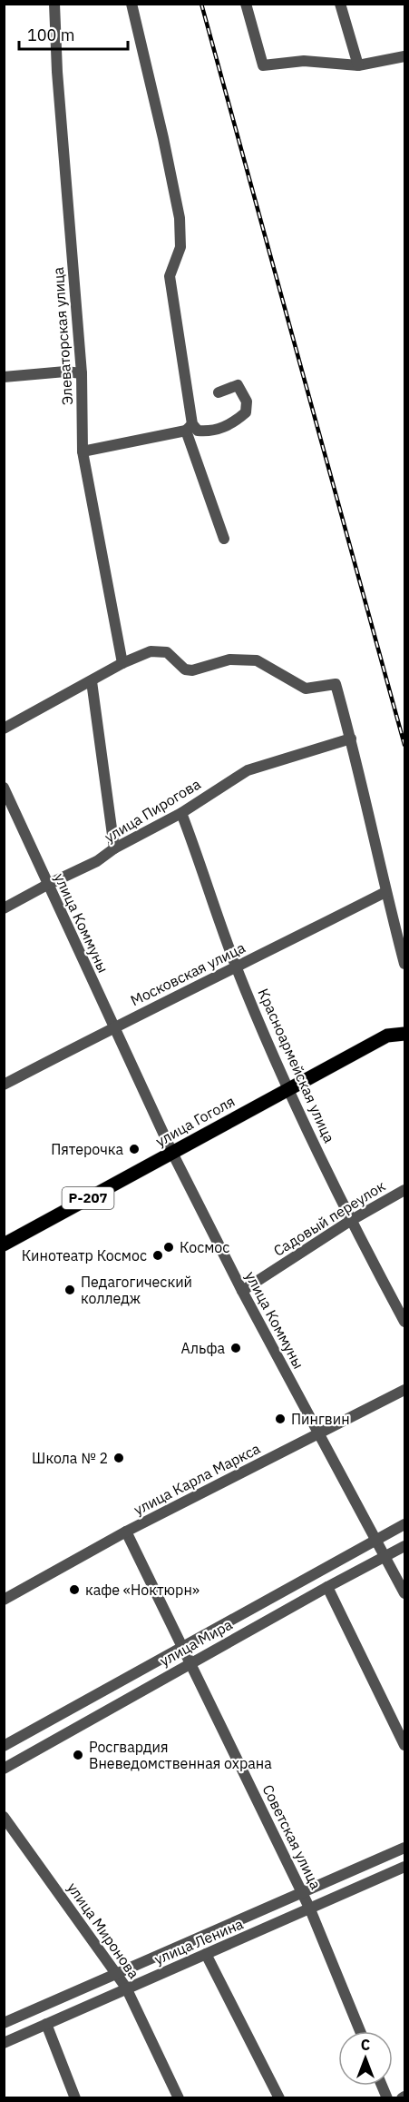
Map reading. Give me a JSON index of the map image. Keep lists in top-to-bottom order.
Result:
{
  "streets": {
    "main road": ["улица Гоголя", "Р-207"],
    "street": [
      "Элеваторская улица",
      "улица Пирогова",
      "улица Коммуны",
      "Московская улица",
      "Красноармейская улица",
      "Садовый переулок",
      "улица Карла Маркса",
      "улица Мира",
      "Советская улица",
      "улица Миронова",
      "улица Ленина"
    ]
  },
  "crossings": [
    ["улица Пирогова", "улица Коммуны"],
    ["улица Пирогова", "Красноармейская улица"],
    ["улица Коммуны", "Московская улица"],
    ["улица Коммуны", "улица Гоголя"],
    ["улица Коммуны", "Садовый переулок"],
    ["улица Коммуны", "улица Карла Маркса"],
    ["улица Коммуны", "улица Мира"],
    ["Московская улица", "Красноармейская улица"],
    ["Красноармейская улица", "улица Гоголя"],
    ["Красноармейская улица", "Садовый переулок"],
    ["улица Карла Маркса", "Советская улица"],
    ["улица Мира", "Советская улица"],
    ["Советская улица", "улица Ленина"],
    ["улица Миронова", "улица Ленина"]
  ],
  "places": [
    "Пятерочка",
    "Космос",
    "Кинотеатр Космос",
    "Педагогический колледж",
    "Альфа",
    "Пингвин",
    "Школа № 2",
    "кафе «Ноктюрн»",
    "Росгвардия Вневедомственная охрана"
  ],
  "scale_bar": "100 m",
  "north": "top"
}
